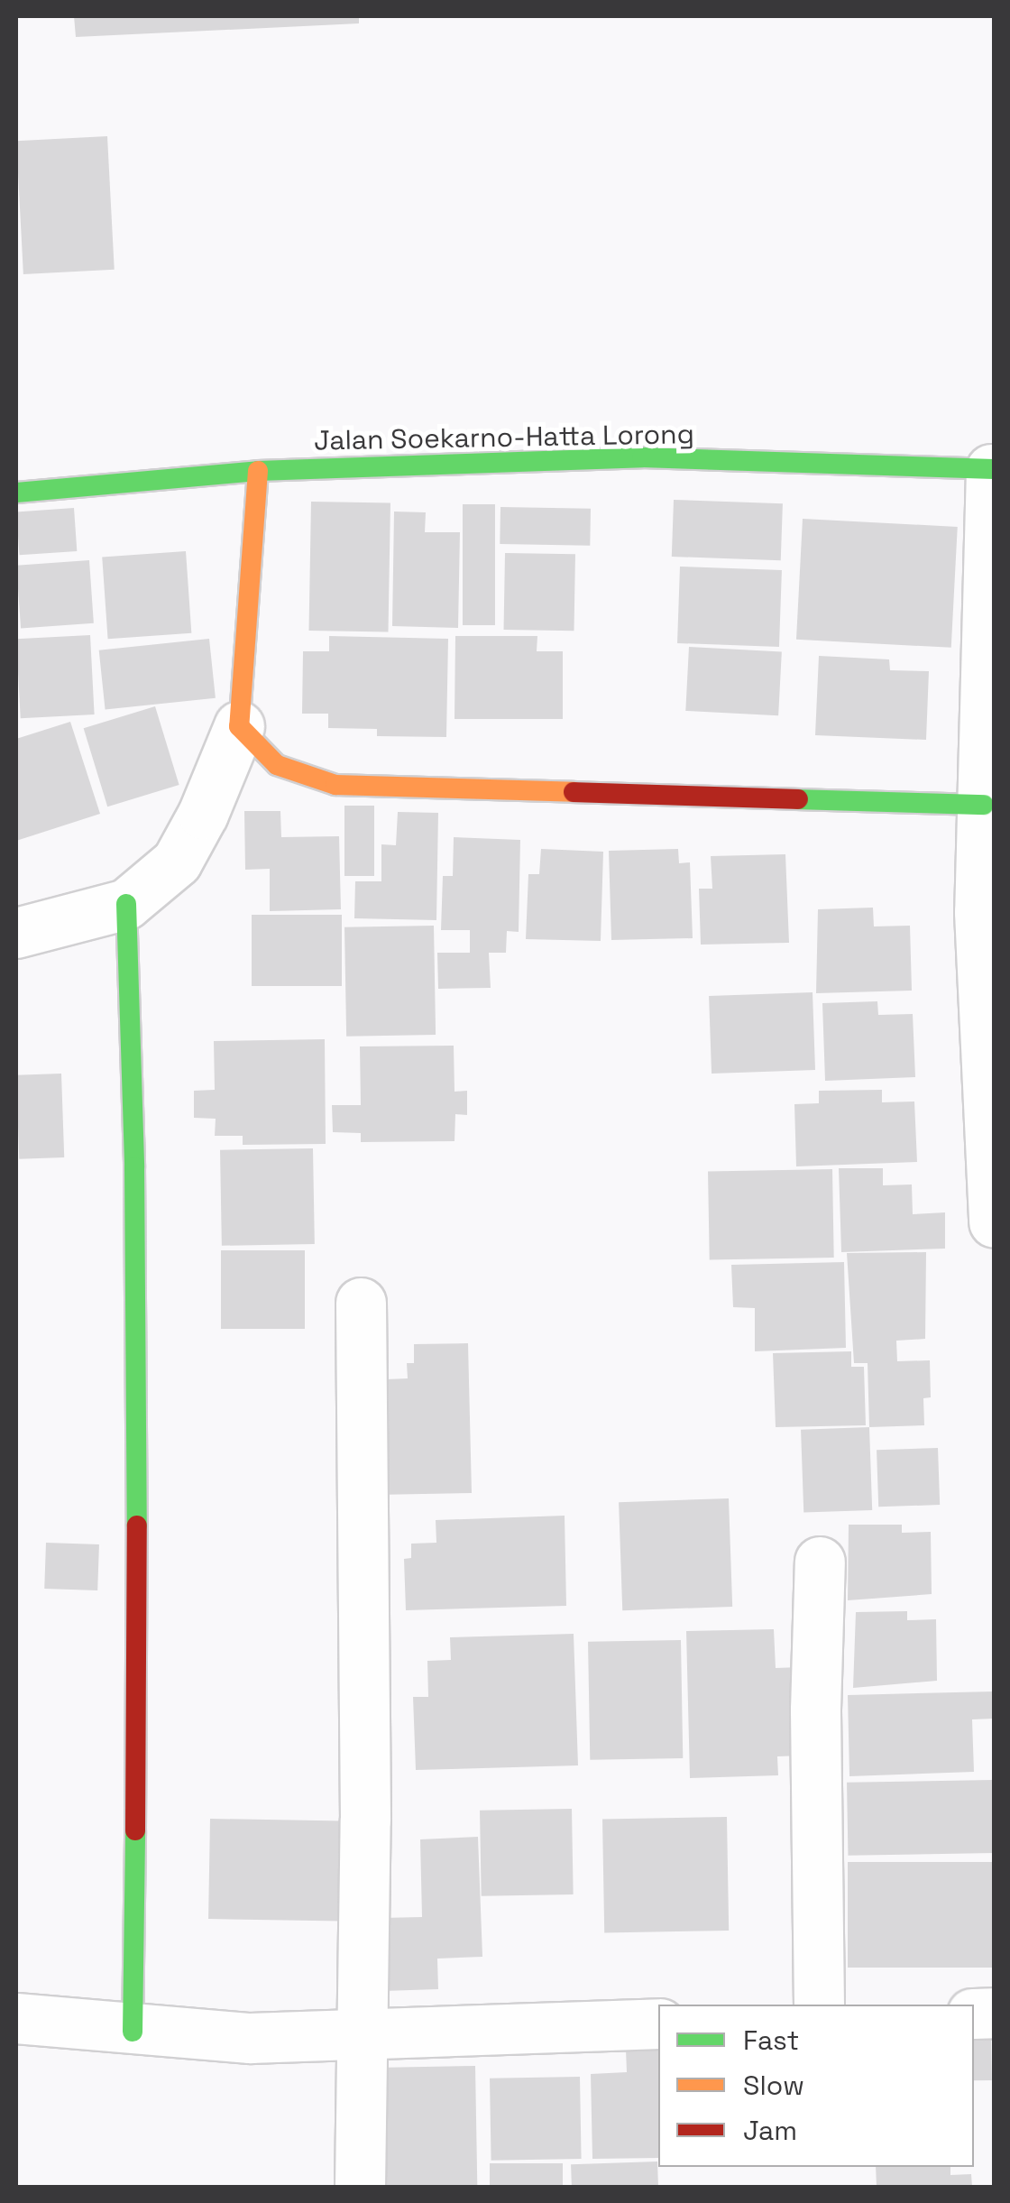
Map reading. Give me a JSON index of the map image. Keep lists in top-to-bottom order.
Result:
{
  "streets": {
    "street": ["Jalan Soekarno-Hatta Lorong"]
  },
  "legend": ["Fast", "Slow", "Jam"]
}
